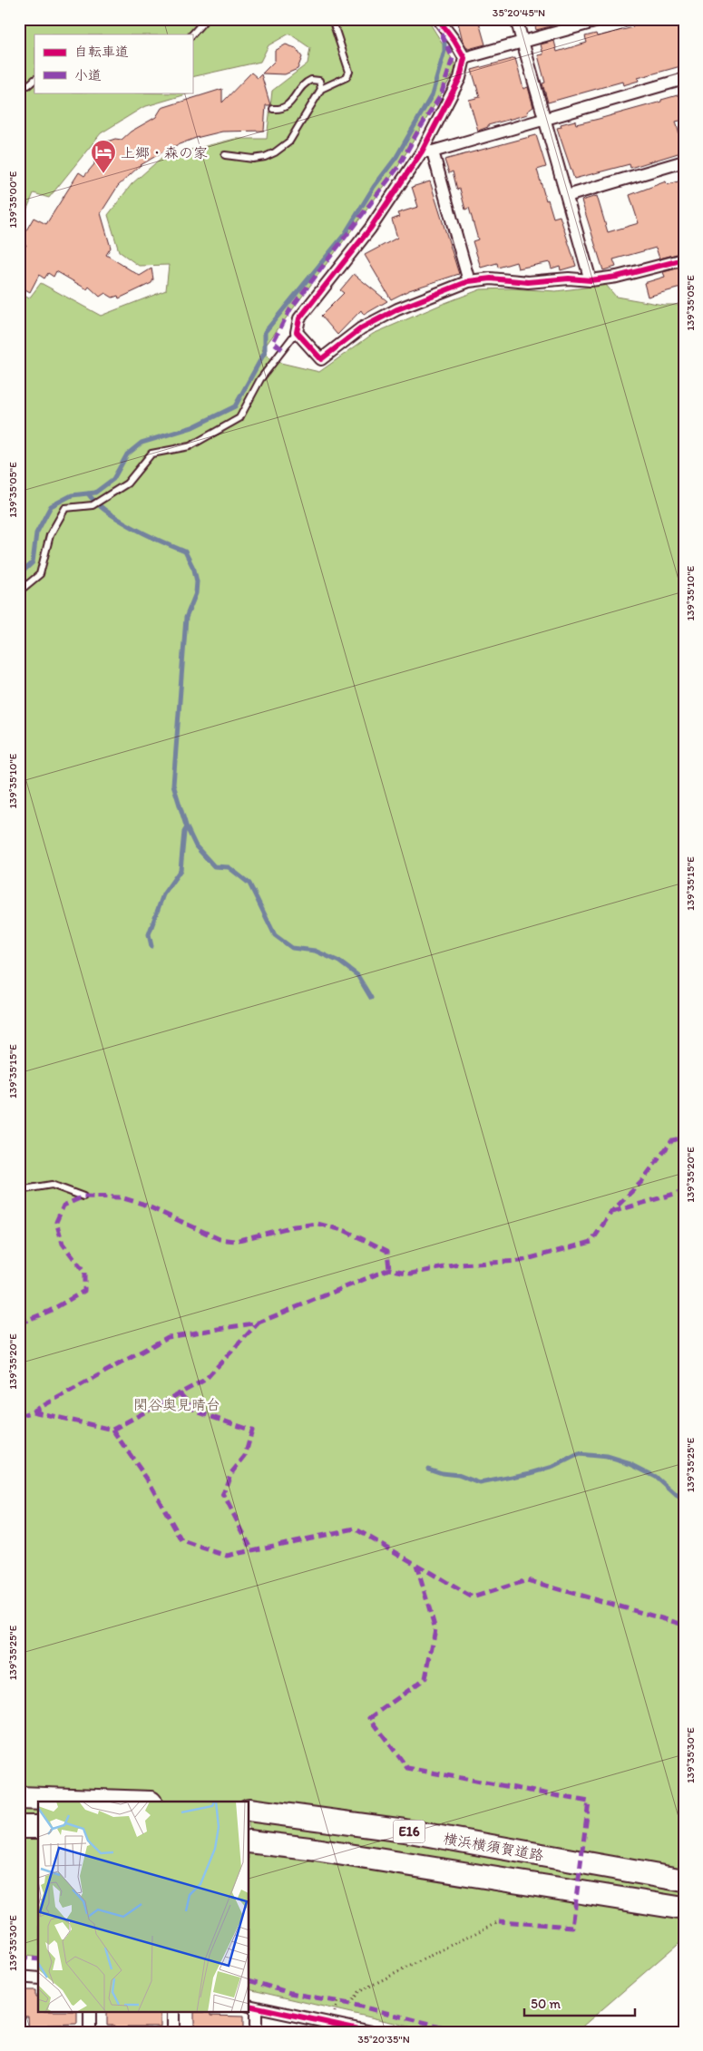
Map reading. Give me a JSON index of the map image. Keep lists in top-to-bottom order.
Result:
{
  "streets": {
    "highway": ["E16", "横浜横須賀道路"]
  },
  "parks": ["関谷奥見晴台"],
  "places": {
    "hotel": ["上郷・森の家"]
  },
  "legend": ["自転車道", "小道"],
  "scale_bar": "50 m",
  "coordinates": [
    "35°20'45\"N",
    "139°35'00\"E",
    "139°35'05\"E",
    "139°35'10\"E",
    "139°35'15\"E",
    "139°35'20\"E",
    "139°35'25\"E",
    "139°35'30\"E",
    "35°20'35\"N"
  ]
}
